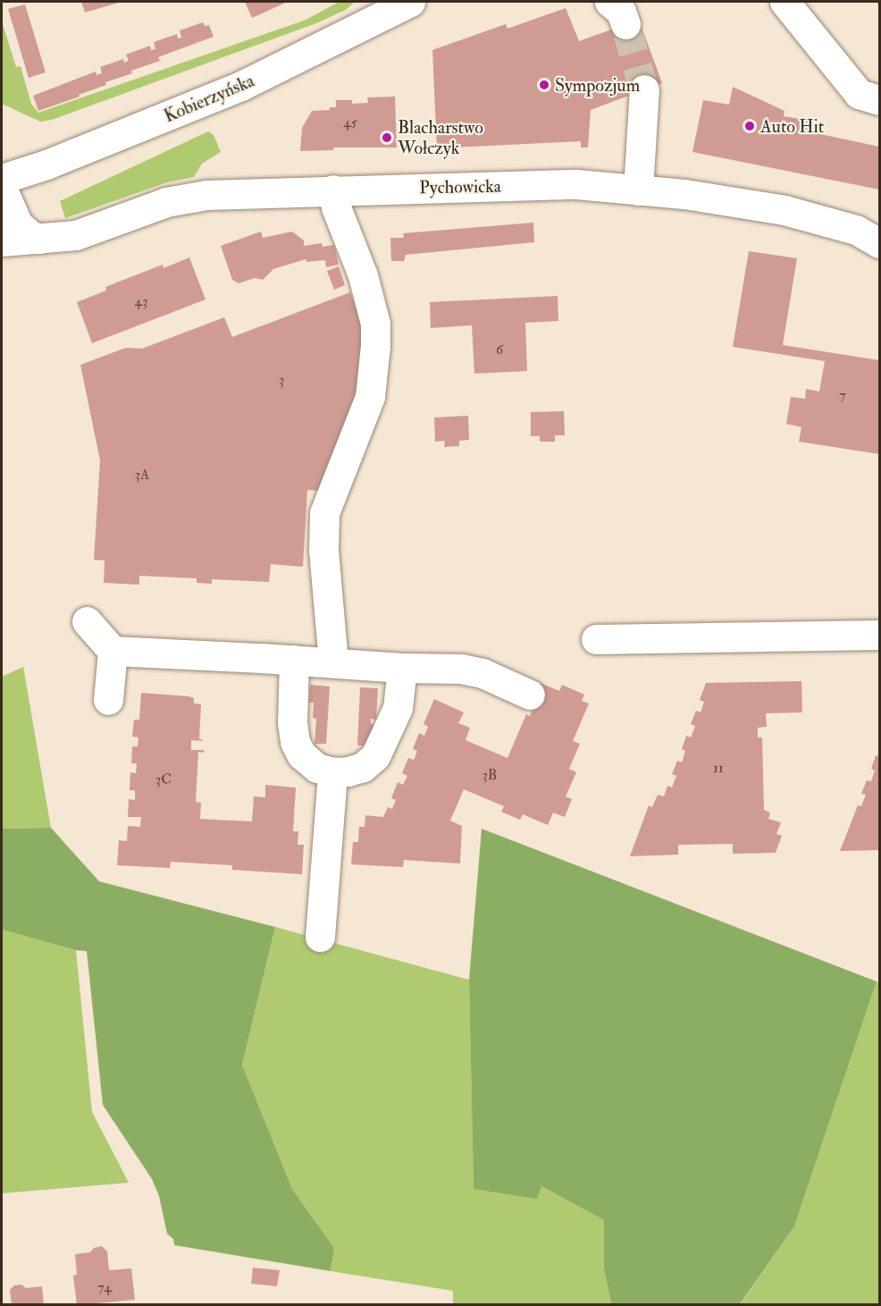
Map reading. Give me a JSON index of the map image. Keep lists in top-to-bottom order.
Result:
{
  "streets": {
    "street": ["Kobierzyńska", "Pychowicka"]
  },
  "places": ["Sympozjum", "Auto Hit", "Blacharstwo Wołczyk"],
  "house_numbers": [
    "45",
    "43",
    "6",
    "3",
    "7",
    "3A",
    "11",
    "3B",
    "3C",
    "74"
  ]
}
